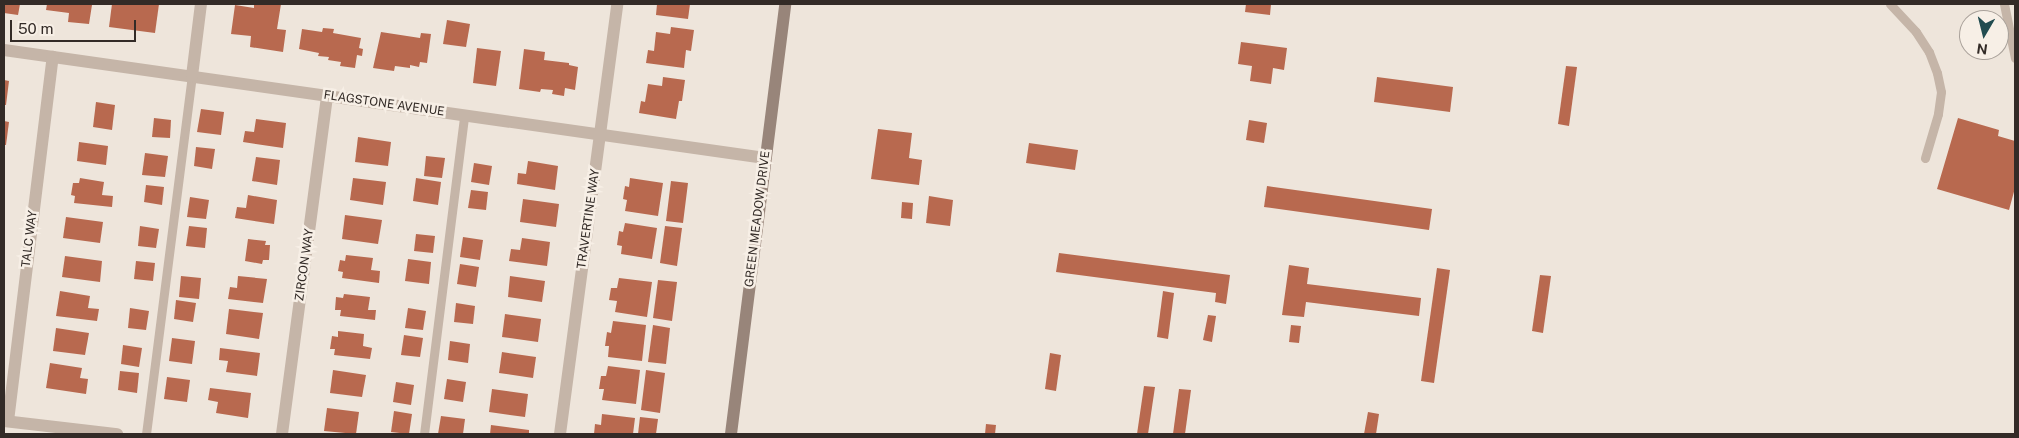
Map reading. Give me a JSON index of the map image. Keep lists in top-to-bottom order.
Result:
{
  "streets": {
    "main road": ["GREEN MEADOW DRIVE"],
    "street": [
      "FLAGSTONE AVENUE",
      "TRAVERTINE WAY",
      "TALC WAY",
      "ZIRCON WAY"
    ]
  },
  "crossings": [
    ["FLAGSTONE AVENUE", "TRAVERTINE WAY"],
    ["FLAGSTONE AVENUE", "GREEN MEADOW DRIVE"],
    ["FLAGSTONE AVENUE", "TALC WAY"],
    ["FLAGSTONE AVENUE", "ZIRCON WAY"]
  ],
  "scale_bar": "50 m",
  "north": "bottom"
}
